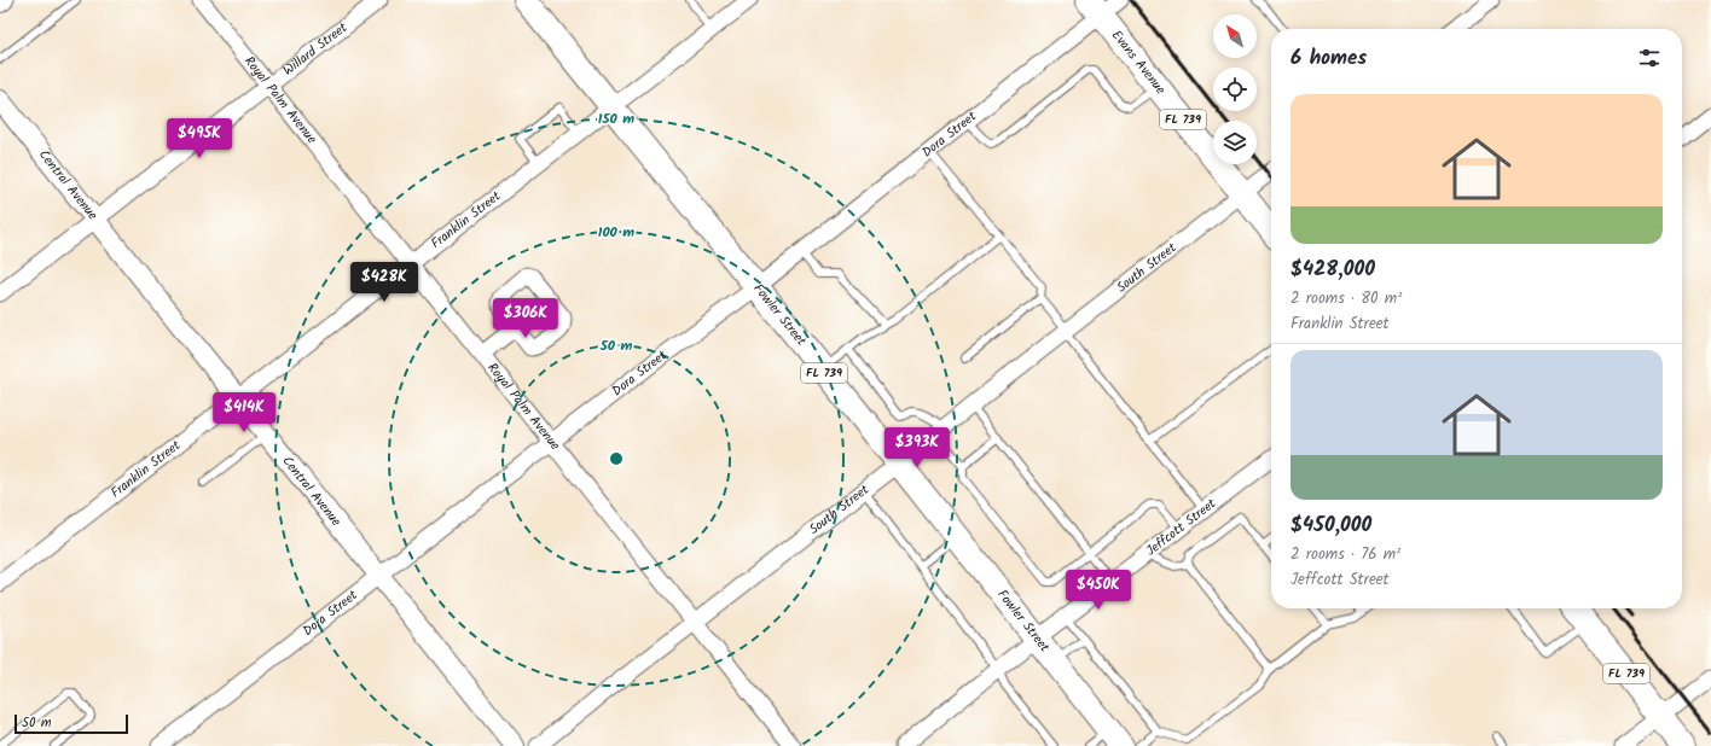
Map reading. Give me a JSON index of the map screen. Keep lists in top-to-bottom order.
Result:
{
  "streets": {
    "main road": ["Evans Avenue", "FL 739", "Fowler Street"],
    "street": [
      "Willard Street",
      "Royal Palm Avenue",
      "Dora Street",
      "Central Avenue",
      "Franklin Street",
      "South Street",
      "Jeffcott Street"
    ]
  },
  "crossings": [
    ["Willard Street", "Royal Palm Avenue"],
    ["Willard Street", "Central Avenue"],
    ["Evans Avenue", "Dora Street"],
    ["Evans Avenue", "South Street"],
    ["Royal Palm Avenue", "Dora Street"],
    ["Royal Palm Avenue", "Franklin Street"],
    ["Royal Palm Avenue", "South Street"],
    ["Dora Street", "Central Avenue"],
    ["Dora Street", "Fowler Street"],
    ["Central Avenue", "Franklin Street"],
    ["Franklin Street", "Fowler Street"],
    ["South Street", "Fowler Street"],
    ["Fowler Street", "Jeffcott Street"]
  ],
  "scale_bar": "50 m",
  "north": "top left",
  "page": {
    "heading": "6 homes",
    "list": [
      {
        "name": "$428,000",
        "note": "2 rooms · 80 m² · Franklin Street"
      },
      {
        "name": "$450,000",
        "note": "2 rooms · 76 m² · Jeffcott Street"
      }
    ],
    "price": [
      "$495K",
      "$428K",
      "$306K",
      "$414K",
      "$393K",
      "$450K"
    ],
    "scale": "50 m"
  },
  "rings": ["150 m", "100 m", "50 m"]
}
